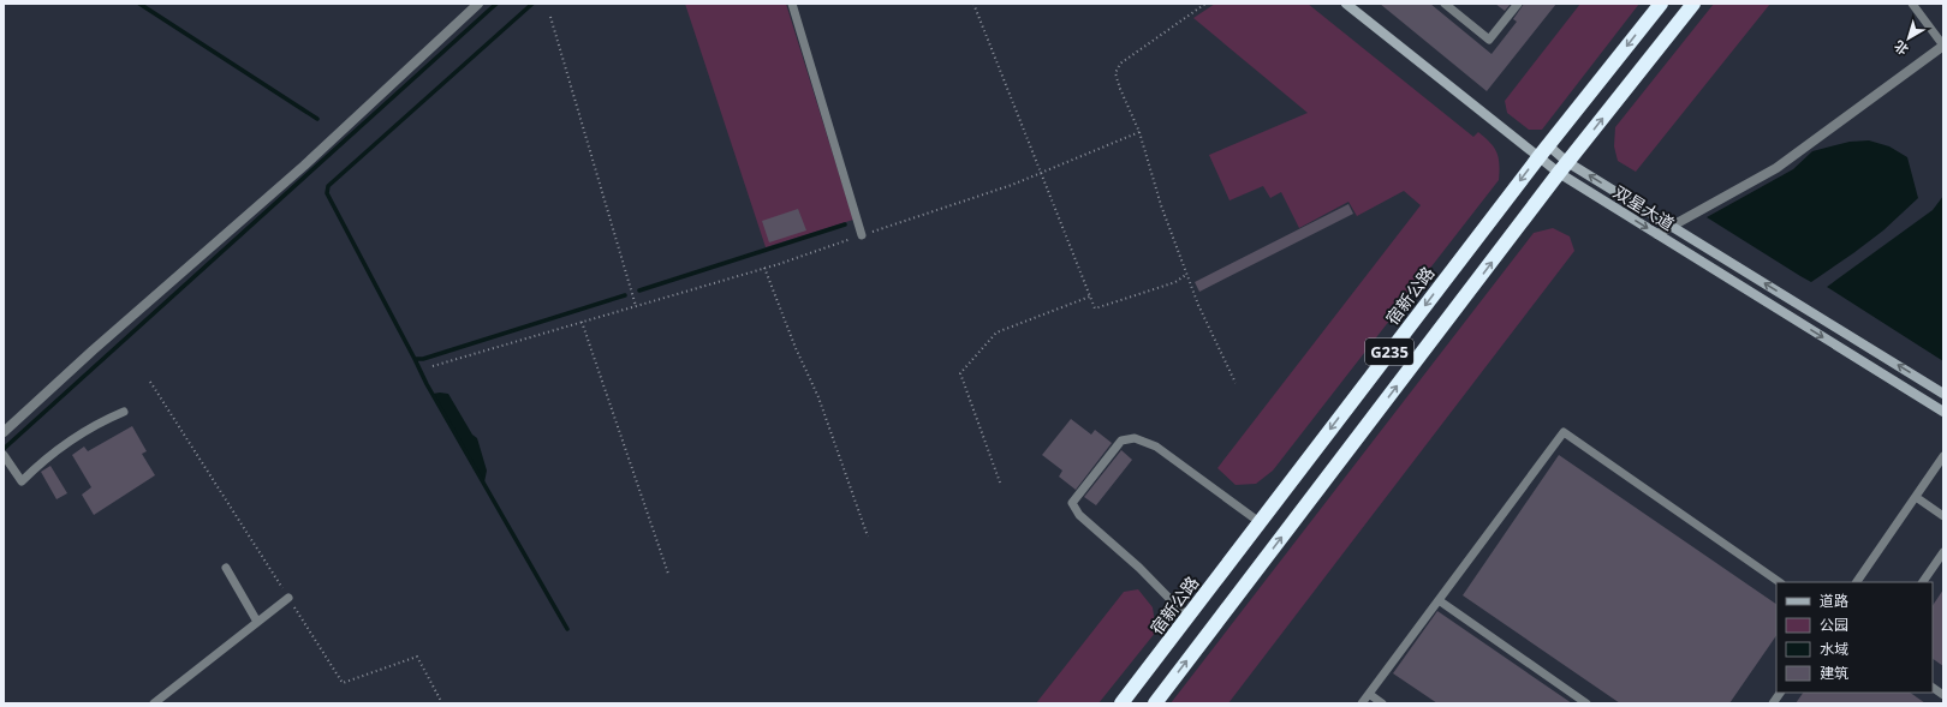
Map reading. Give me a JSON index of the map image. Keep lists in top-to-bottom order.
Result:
{
  "streets": {
    "highway": ["宿新公路", "G235"],
    "street": ["双星大道"]
  },
  "crossings": [
    ["双星大道", "宿新公路"],
    ["双星大道", "G235"]
  ],
  "legend": [
    "道路",
    "公园",
    "水域",
    "建筑"
  ],
  "north": "bottom left"
}
